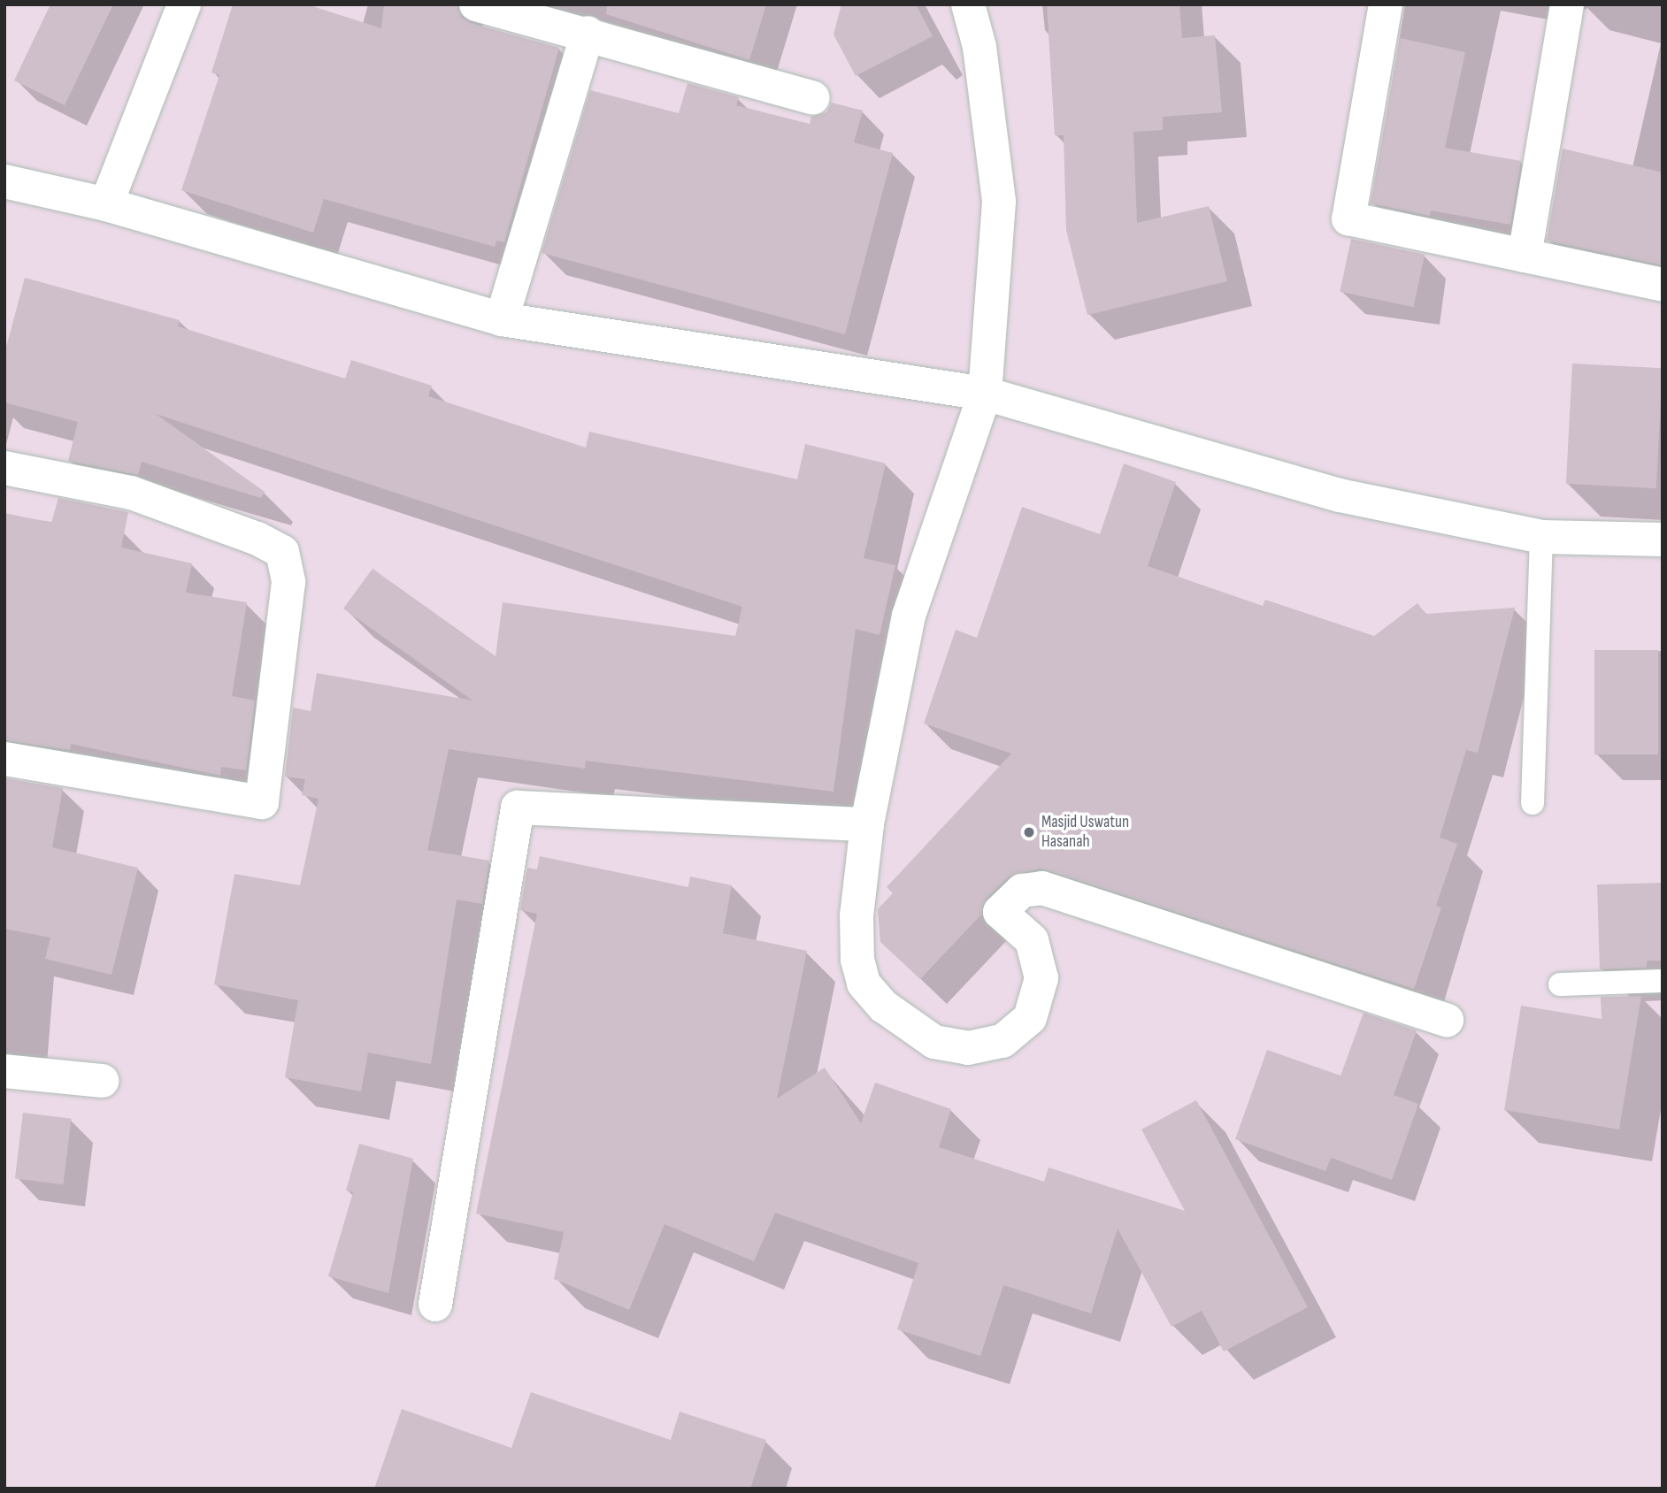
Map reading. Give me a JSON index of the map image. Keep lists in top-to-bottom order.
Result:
{
  "places": ["Masjid Uswatun Hasanah"]
}
